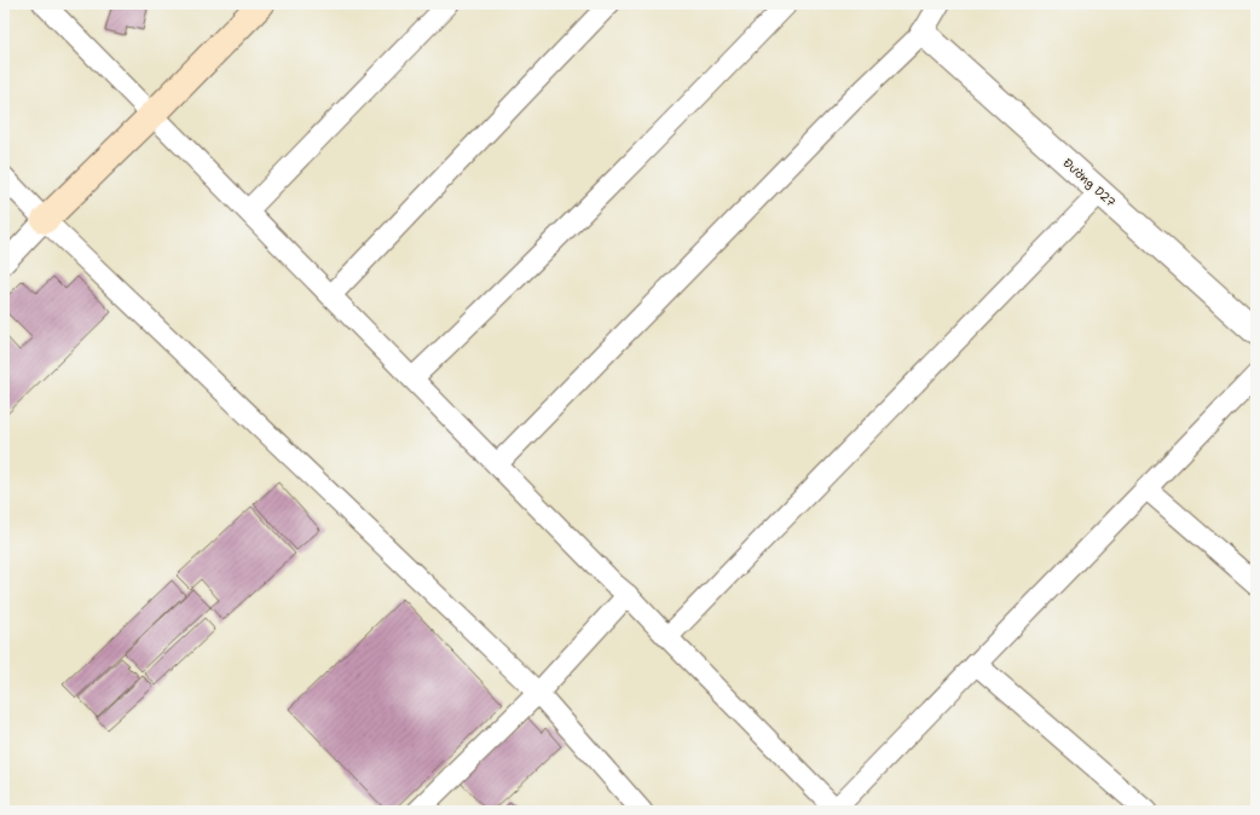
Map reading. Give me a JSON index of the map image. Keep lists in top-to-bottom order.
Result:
{
  "streets": {
    "street": ["Đường D27"]
  }
}
